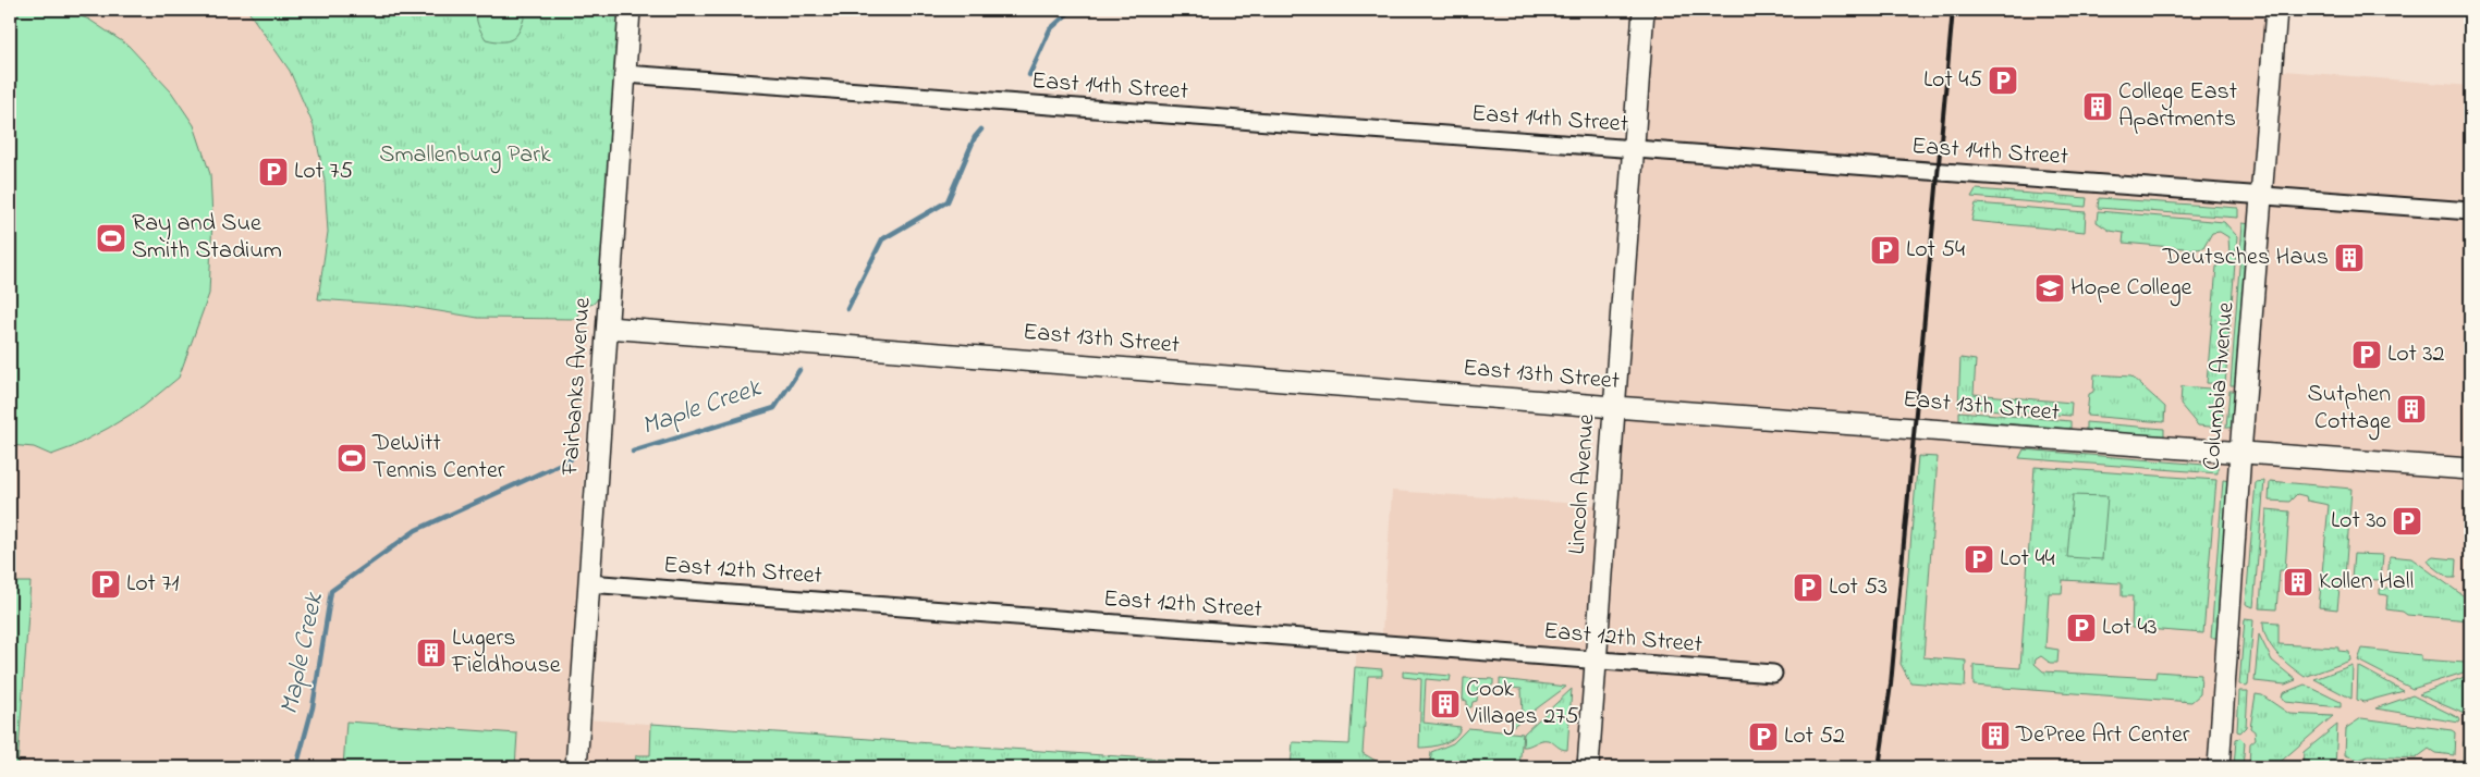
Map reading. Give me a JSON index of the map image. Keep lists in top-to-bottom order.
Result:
{
  "streets": {
    "street": [
      "East 14th Street",
      "East 13th Street",
      "Fairbanks Avenue",
      "Columbia Avenue",
      "Lincoln Avenue",
      "East 12th Street"
    ]
  },
  "crossings": [
    ["East 14th Street", "Fairbanks Avenue"],
    ["East 14th Street", "Columbia Avenue"],
    ["East 14th Street", "Lincoln Avenue"],
    ["East 13th Street", "Fairbanks Avenue"],
    ["East 13th Street", "Columbia Avenue"],
    ["East 13th Street", "Lincoln Avenue"],
    ["Fairbanks Avenue", "East 12th Street"],
    ["Lincoln Avenue", "East 12th Street"]
  ],
  "water": ["Maple Creek"],
  "parks": ["Smallenburg Park"],
  "places": {
    "parking": [
      "Lot 45",
      "Lot 75",
      "Lot 54",
      "Lot 32",
      "Lot 30",
      "Lot 44",
      "Lot 71",
      "Lot 53",
      "Lot 43",
      "Lot 52"
    ],
    "building": [
      "College East Apartments",
      "Deutsches Haus",
      "Sutphen Cottage",
      "Kollen Hall",
      "Lugers Fieldhouse",
      "Cook Villages 275",
      "DePree Art Center"
    ],
    "sports": ["Ray and Sue Smith Stadium", "DeWitt Tennis Center"],
    "school or university": ["Hope College"]
  }
}
